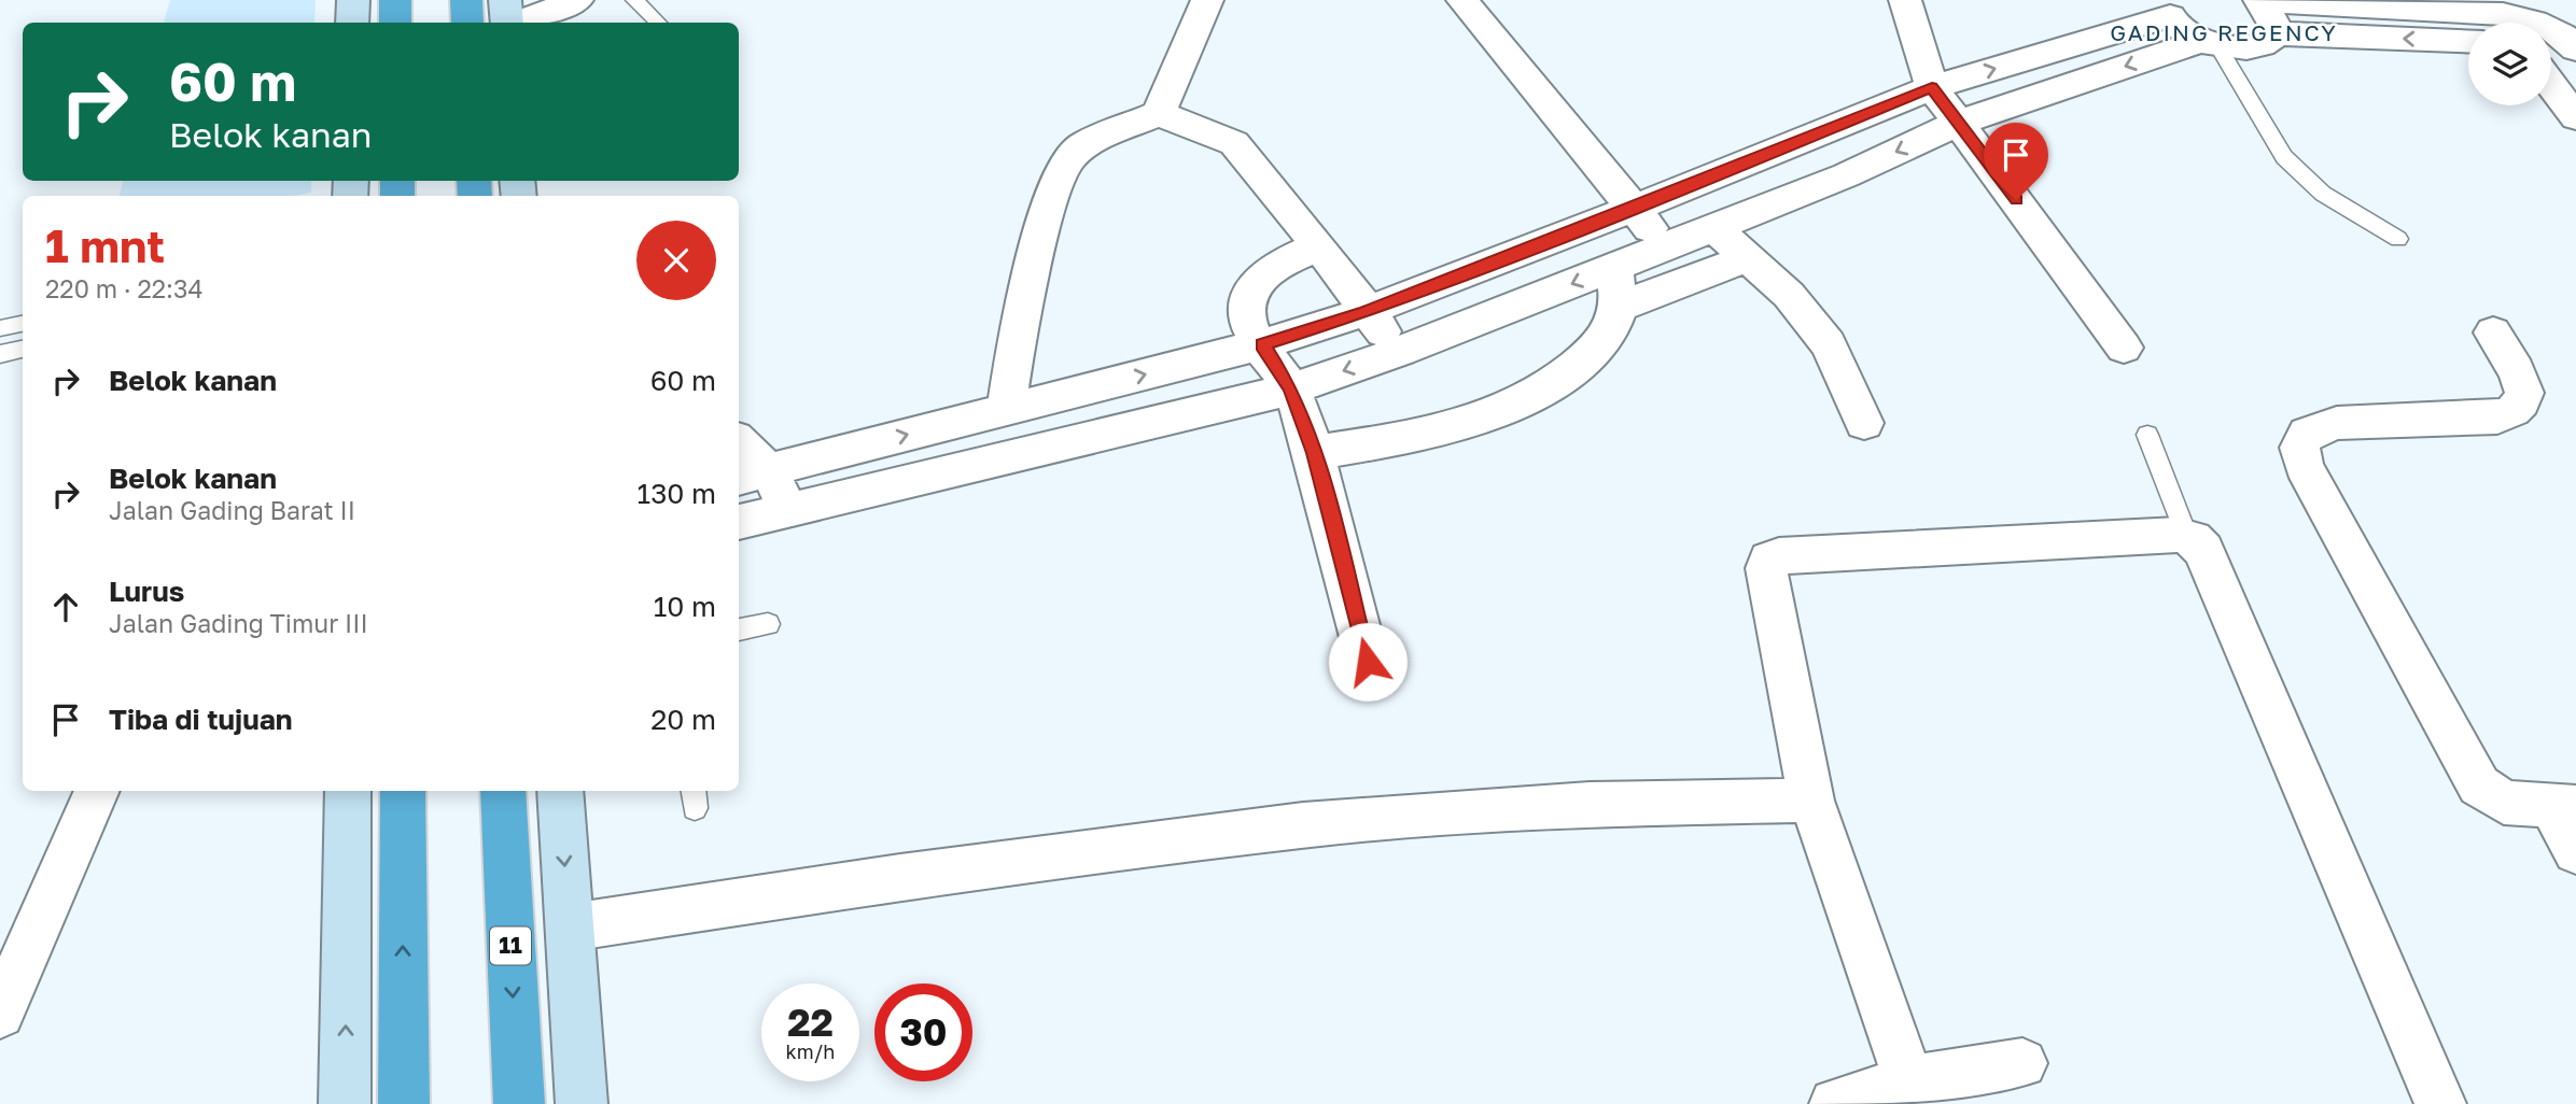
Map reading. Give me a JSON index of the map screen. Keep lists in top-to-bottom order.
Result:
{
  "streets": {
    "highway": ["11"]
  },
  "districts": ["GADING REGENCY"],
  "page": {
    "turn": ["60 m", "Belok kanan"],
    "heading": ["1 mnt", "220 m · 22:34"],
    "list": [
      {
        "name": "Belok kanan",
        "value": "60 m"
      },
      {
        "name": "Belok kanan",
        "note": "Jalan Gading Barat II",
        "value": "130 m"
      },
      {
        "name": "Lurus",
        "note": "Jalan Gading Timur III",
        "value": "10 m"
      },
      {
        "name": "Tiba di tujuan",
        "value": "20 m"
      }
    ],
    "speed": "22 km/h",
    "limit": "30"
  }
}
